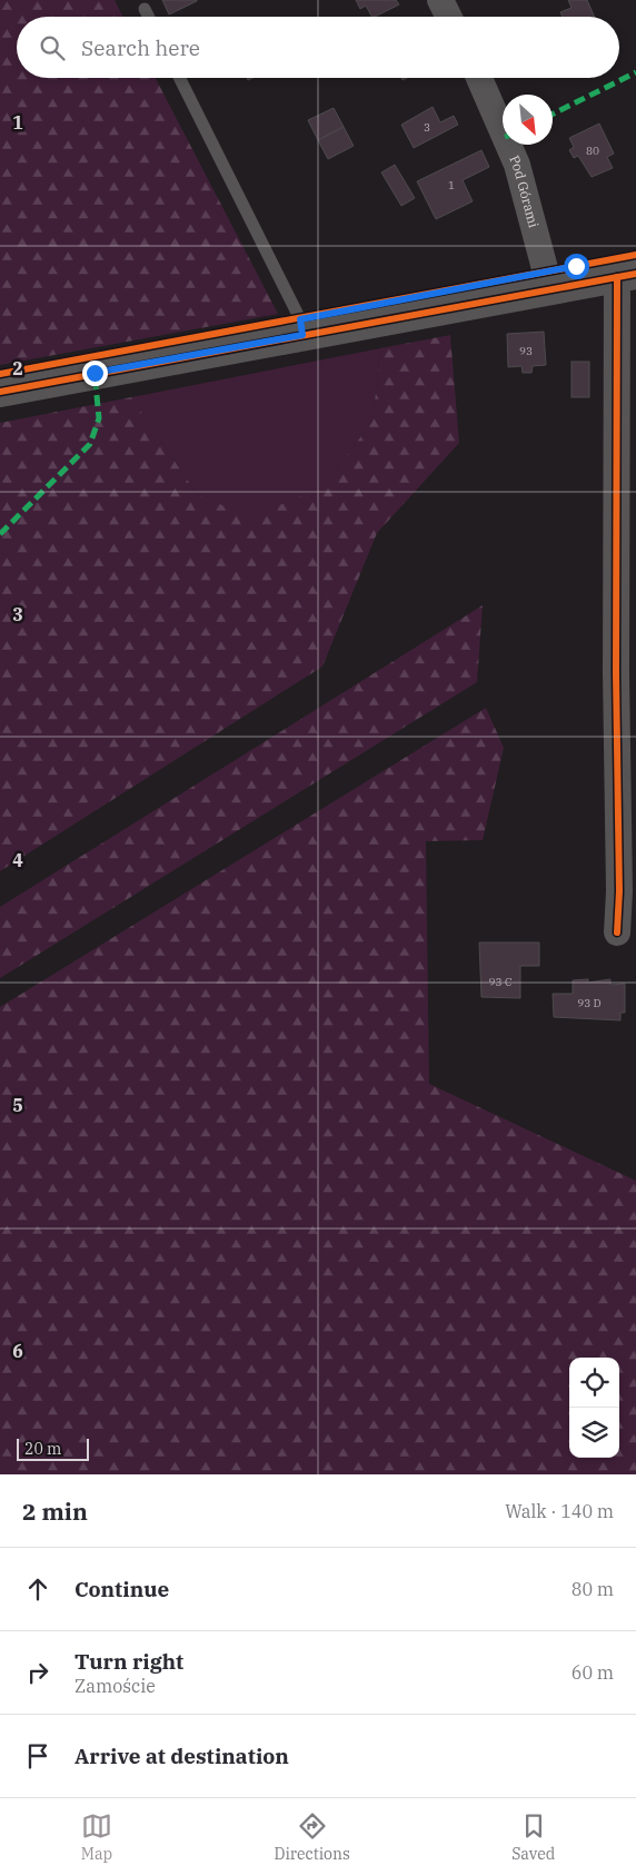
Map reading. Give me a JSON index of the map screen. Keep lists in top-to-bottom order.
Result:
{
  "streets": {
    "street": ["Pod Górami"]
  },
  "house_numbers": [
    "3",
    "80",
    "1",
    "93",
    "93 C",
    "93 D"
  ],
  "scale_bar": "20 m",
  "north": "bottom right",
  "page": {
    "search": "Search here",
    "scale": "20 m",
    "heading": ["2 min", "Walk · 140 m"],
    "list": [
      ["Continue", "80 m"],
      ["Turn right", "Zamoście", "60 m"],
      "Arrive at destination"
    ],
    "nav": ["Map", "Directions", "Saved"]
  },
  "grid": {
    "rows": [
      "1",
      "2",
      "3",
      "4",
      "5",
      "6"
    ]
  }
}
